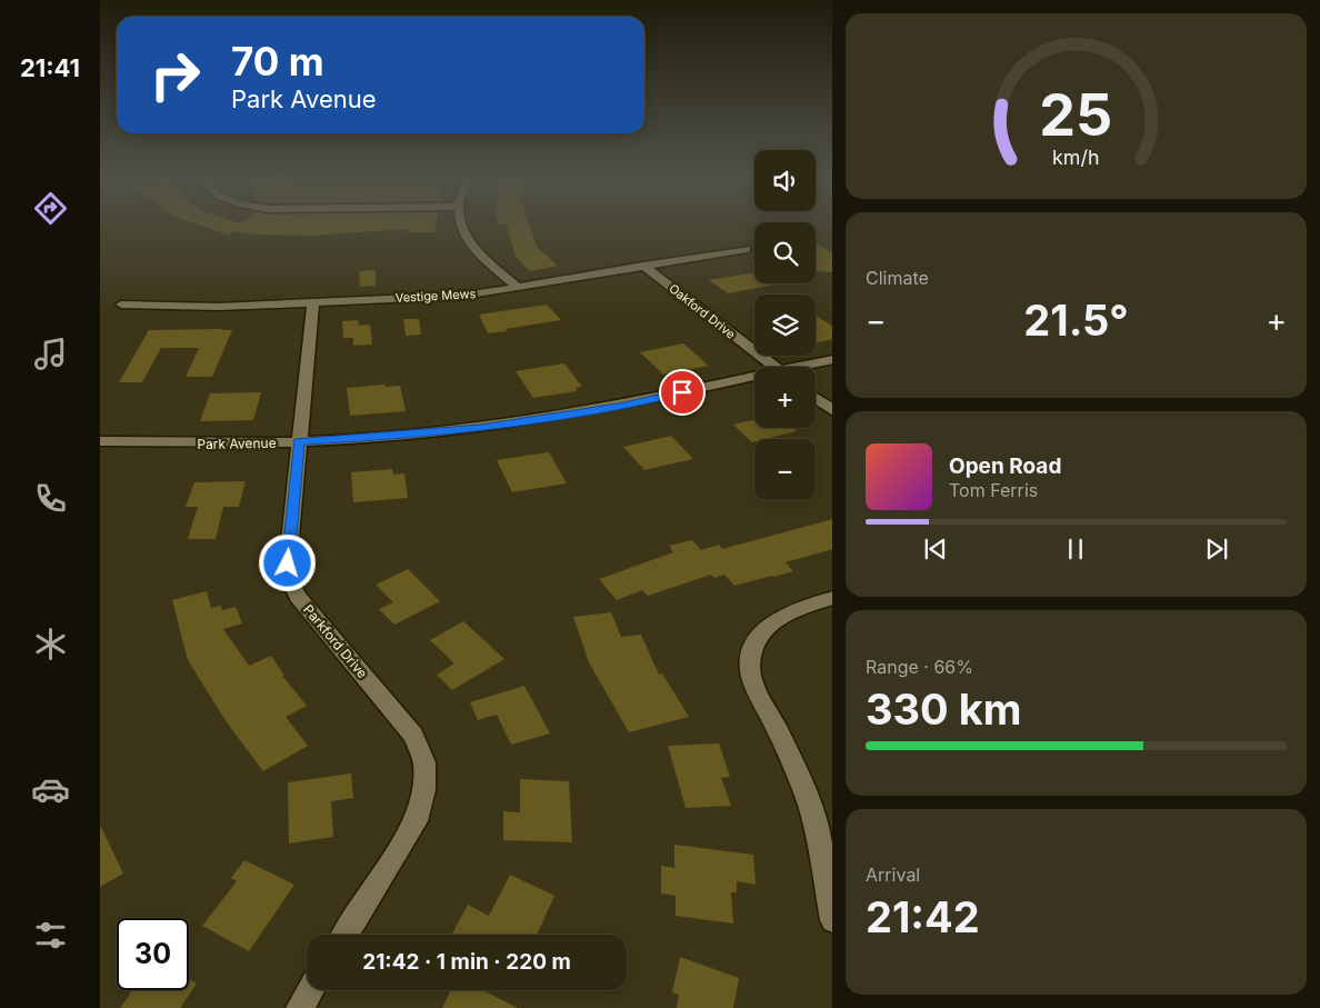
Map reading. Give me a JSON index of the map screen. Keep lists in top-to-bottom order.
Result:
{
  "streets": {
    "street": [
      "Vestige Mews",
      "Oakford Drive",
      "Park Avenue",
      "Parkford Drive"
    ]
  },
  "crossings": [
    ["Vestige Mews", "Oakford Drive"],
    ["Vestige Mews", "Parkford Drive"],
    ["Park Avenue", "Parkford Drive"]
  ],
  "page": {
    "tabs": "21:41",
    "turn": ["70 m", "Park Avenue"],
    "map_buttons": ["+", "−"],
    "tile": [
      "Climate",
      ["Range · 66%", "330 km"],
      ["Arrival", "21:42"]
    ],
    "heat": ["−", "21.5°", "+"],
    "song": ["Open Road", "Tom Ferris"],
    "limit": "30",
    "trip": "21:42 · 1 min · 220 m",
    "gauge": ["25", "km/h"]
  }
}
